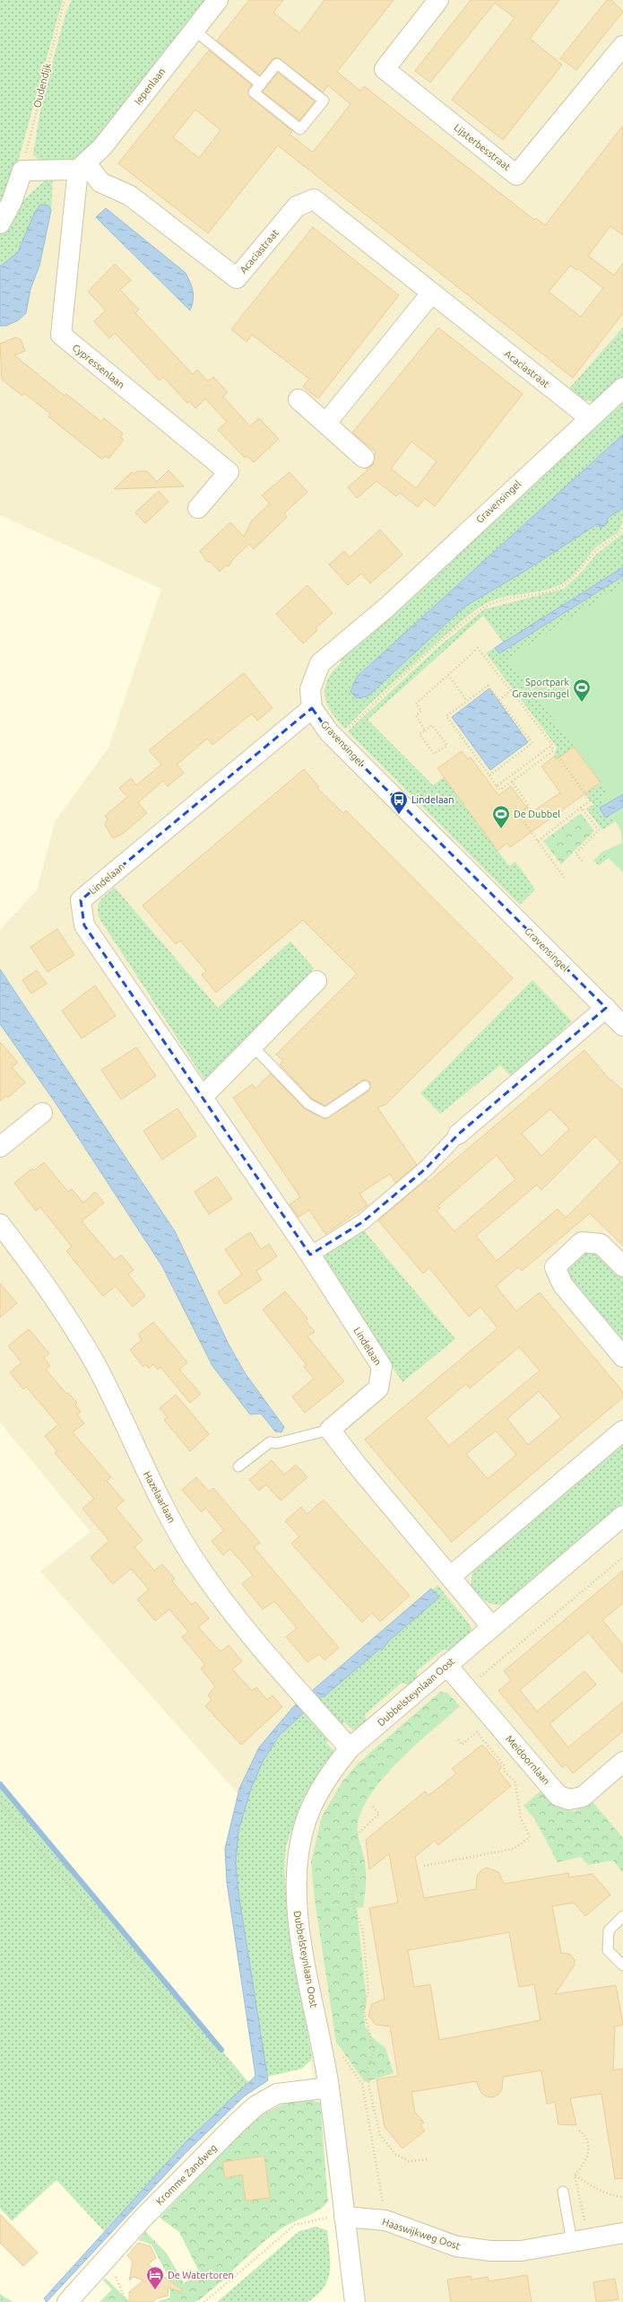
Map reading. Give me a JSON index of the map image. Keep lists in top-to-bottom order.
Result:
{
  "streets": {
    "street": [
      "Iepenlaan",
      "Lijsterbesstraat",
      "Acaciastraat",
      "Cypressenlaan",
      "Gravensingel",
      "Lindelaan",
      "Hazelaarlaan",
      "Dubbelsteynlaan Oost",
      "Meidoornlaan",
      "Kromme Zandweg",
      "Haaswijkweg Oost"
    ],
    "path": ["Oudendijk"]
  },
  "crossings": [
    ["Iepenlaan", "Acaciastraat"],
    ["Iepenlaan", "Cypressenlaan"],
    ["Acaciastraat", "Cypressenlaan"],
    ["Acaciastraat", "Gravensingel"],
    ["Gravensingel", "Lindelaan"],
    ["Hazelaarlaan", "Dubbelsteynlaan Oost"],
    ["Dubbelsteynlaan Oost", "Meidoornlaan"],
    ["Dubbelsteynlaan Oost", "Kromme Zandweg"],
    ["Dubbelsteynlaan Oost", "Haaswijkweg Oost"]
  ],
  "places": {
    "sports": ["Sportpark Gravensingel", "De Dubbel"],
    "bus stop": ["Lindelaan"],
    "hotel": ["De Watertoren"]
  }
}
